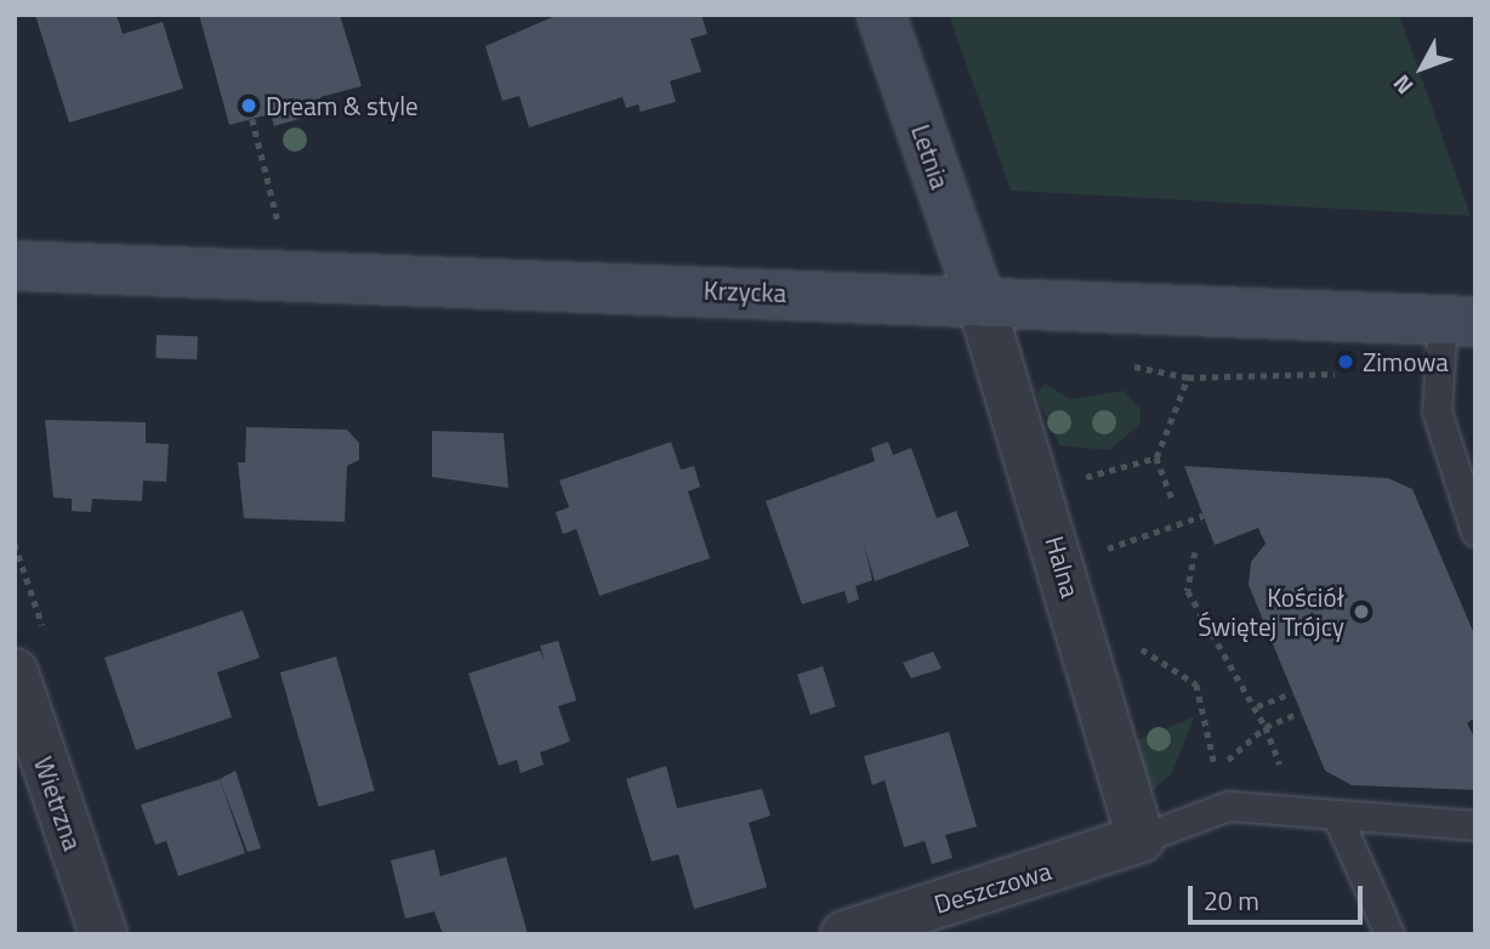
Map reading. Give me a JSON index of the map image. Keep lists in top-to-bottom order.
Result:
{
  "streets": {
    "street": [
      "Letnia",
      "Krzycka",
      "Halna",
      "Wietrzna",
      "Deszczowa"
    ]
  },
  "crossings": [
    ["Letnia", "Krzycka"],
    ["Letnia", "Halna"],
    ["Krzycka", "Halna"],
    ["Halna", "Deszczowa"]
  ],
  "places": ["Dream & style", "Zimowa", "Kościół Świętej Trójcy"],
  "scale_bar": "20 m",
  "north": "bottom left"
}
